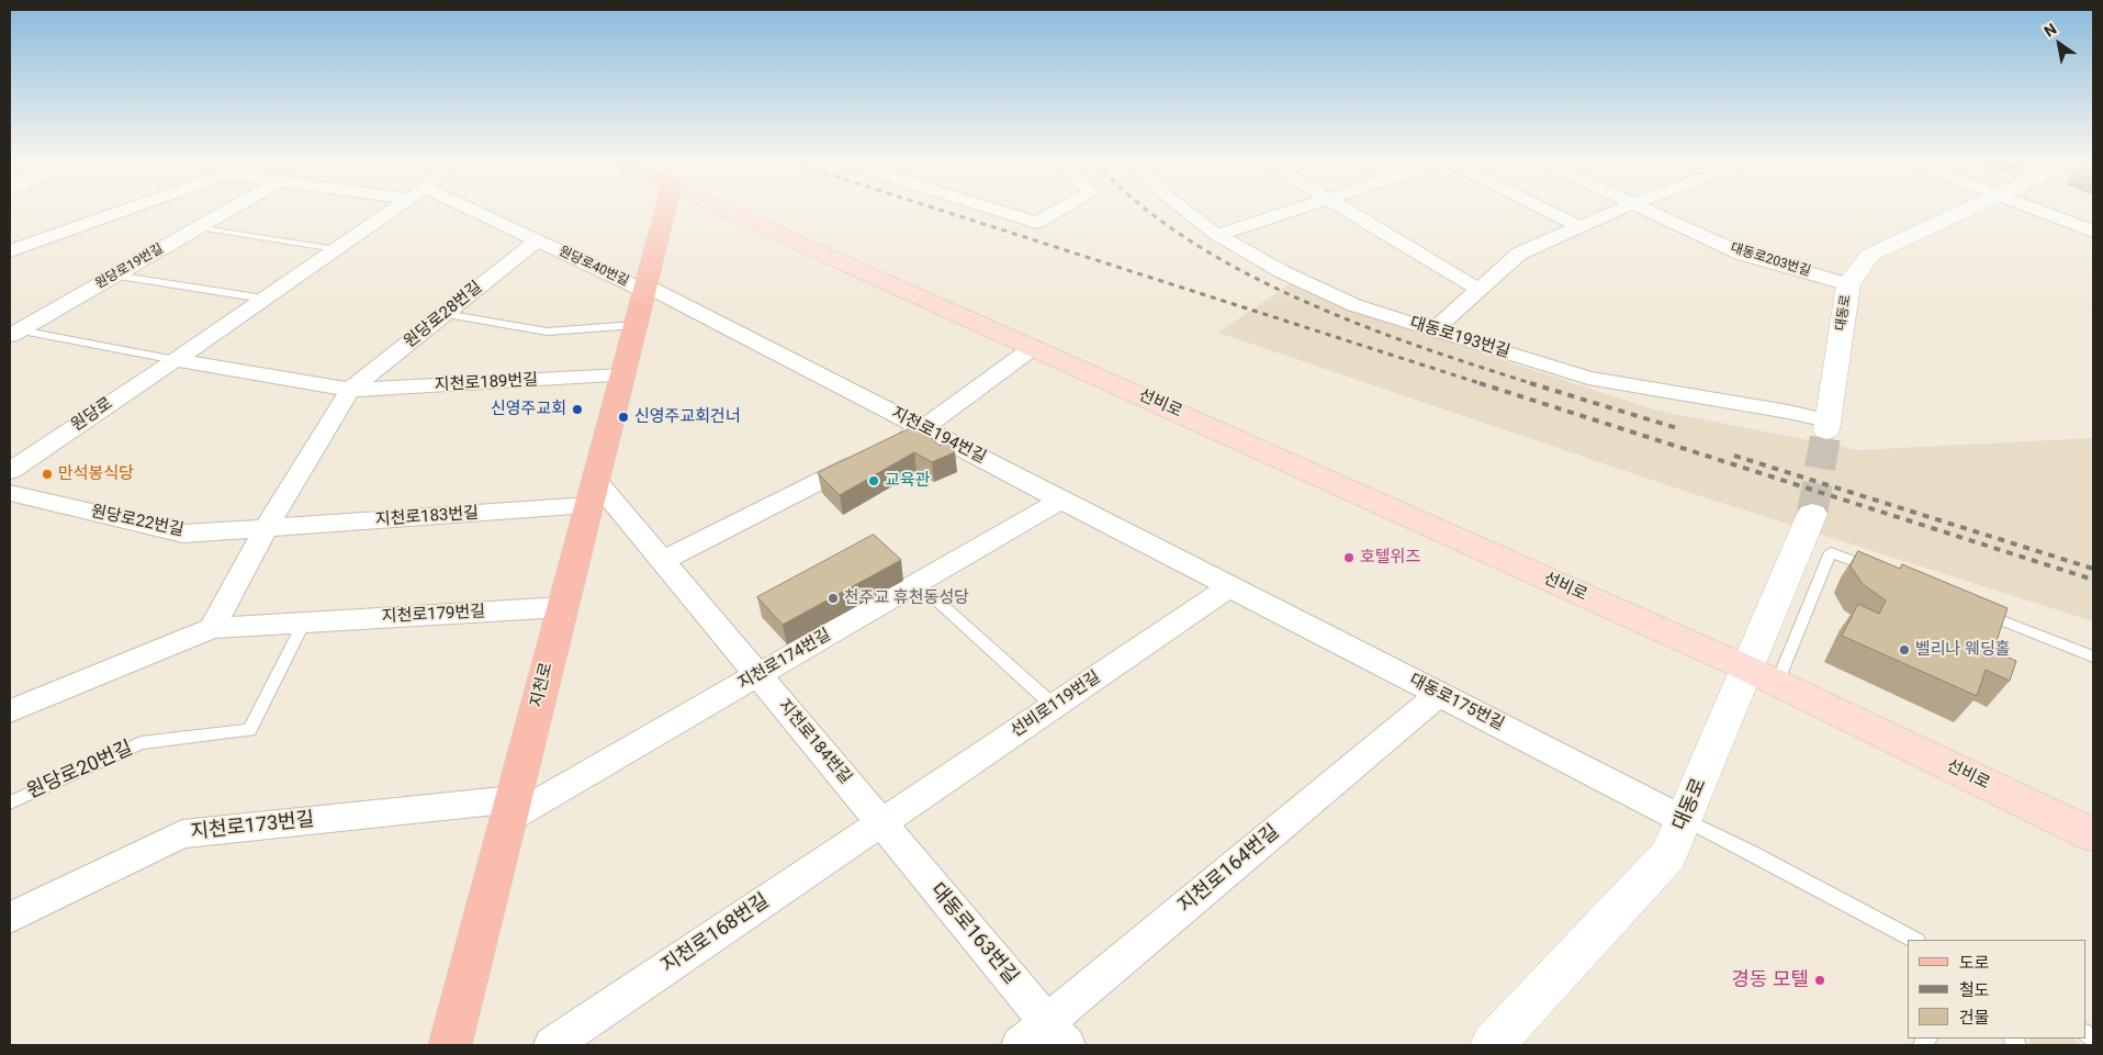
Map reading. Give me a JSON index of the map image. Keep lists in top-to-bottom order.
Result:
{
  "streets": {
    "main road": ["선비로", "지천로"],
    "street": [
      "대동로203번길",
      "원당로19번길",
      "원당로40번길",
      "대동로",
      "원당로28번길",
      "대동로193번길",
      "지천로189번길",
      "원당로",
      "지천로194번길",
      "지천로183번길",
      "원당로22번길",
      "지천로179번길",
      "지천로174번길",
      "대동로175번길",
      "선비로119번길",
      "지천로184번길",
      "지천로173번길",
      "지천로164번길",
      "지천로168번길",
      "대동로163번길"
    ],
    "lane": ["원당로20번길"]
  },
  "crossings": [
    ["대동로203번길", "대동로"],
    ["원당로40번길", "원당로28번길"],
    ["원당로40번길", "지천로194번길"],
    ["원당로40번길", "지천로"],
    ["대동로", "대동로193번길"],
    ["대동로", "선비로"],
    ["대동로", "대동로175번길"],
    ["원당로28번길", "지천로189번길"],
    ["원당로28번길", "지천로183번길"],
    ["원당로28번길", "원당로22번길"],
    ["지천로189번길", "지천로"],
    ["지천로194번길", "지천로174번길"],
    ["지천로194번길", "지천로"],
    ["지천로194번길", "대동로175번길"],
    ["지천로194번길", "선비로119번길"],
    ["지천로183번길", "원당로22번길"],
    ["지천로183번길", "지천로"],
    ["지천로183번길", "지천로184번길"],
    ["지천로179번길", "지천로"],
    ["지천로179번길", "원당로20번길"],
    ["지천로174번길", "지천로"],
    ["지천로174번길", "지천로184번길"],
    ["지천로174번길", "지천로173번길"],
    ["지천로", "지천로184번길"],
    ["지천로", "지천로173번길"],
    ["대동로175번길", "선비로119번길"],
    ["대동로175번길", "지천로164번길"],
    ["선비로119번길", "지천로184번길"],
    ["선비로119번길", "지천로168번길"],
    ["선비로119번길", "대동로163번길"],
    ["지천로184번길", "지천로168번길"],
    ["지천로184번길", "대동로163번길"],
    ["지천로164번길", "대동로163번길"],
    ["지천로168번길", "대동로163번길"]
  ],
  "places": [
    "신영주교회",
    "신영주교회건너",
    "만석봉식당",
    "교육관",
    "호텔위즈",
    "천주교 휴천동성당",
    "벨리나 웨딩홀",
    "경동 모텔"
  ],
  "legend": ["도로", "철도", "건물"],
  "north": "top left"
}
